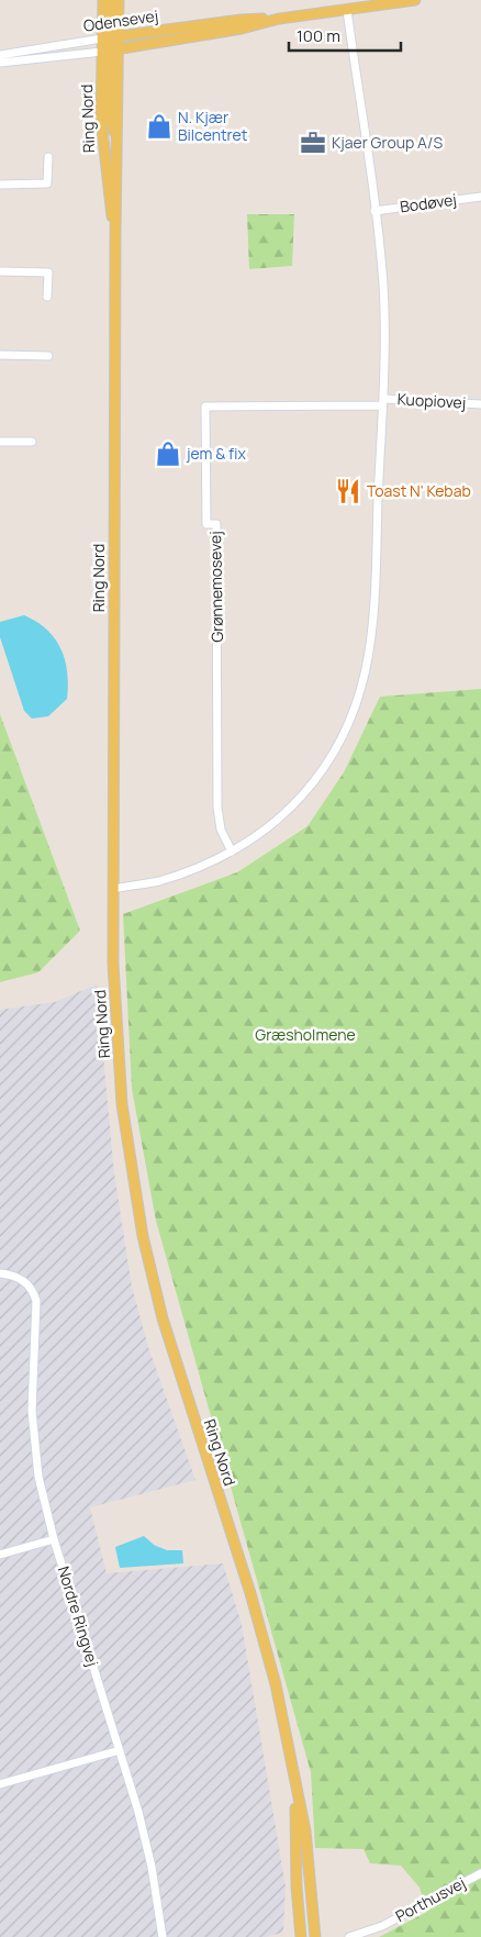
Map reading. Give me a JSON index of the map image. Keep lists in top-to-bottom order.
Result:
{
  "streets": {
    "main road": ["Odensevej", "Ring Nord"],
    "street": [
      "Bodøvej",
      "Kuopiovej",
      "Grønnemosevej",
      "Nordre Ringvej",
      "Porthusvej"
    ]
  },
  "crossings": [
    ["Odensevej", "Ring Nord"],
    ["Kuopiovej", "Grønnemosevej"]
  ],
  "parks": ["Græsholmene"],
  "places": {
    "shop": ["N. Kjær Bilcentret", "jem & fix"],
    "office": ["Kjaer Group A/S"],
    "restaurant": ["Toast N' Kebab"]
  },
  "scale_bar": "100 m"
}
